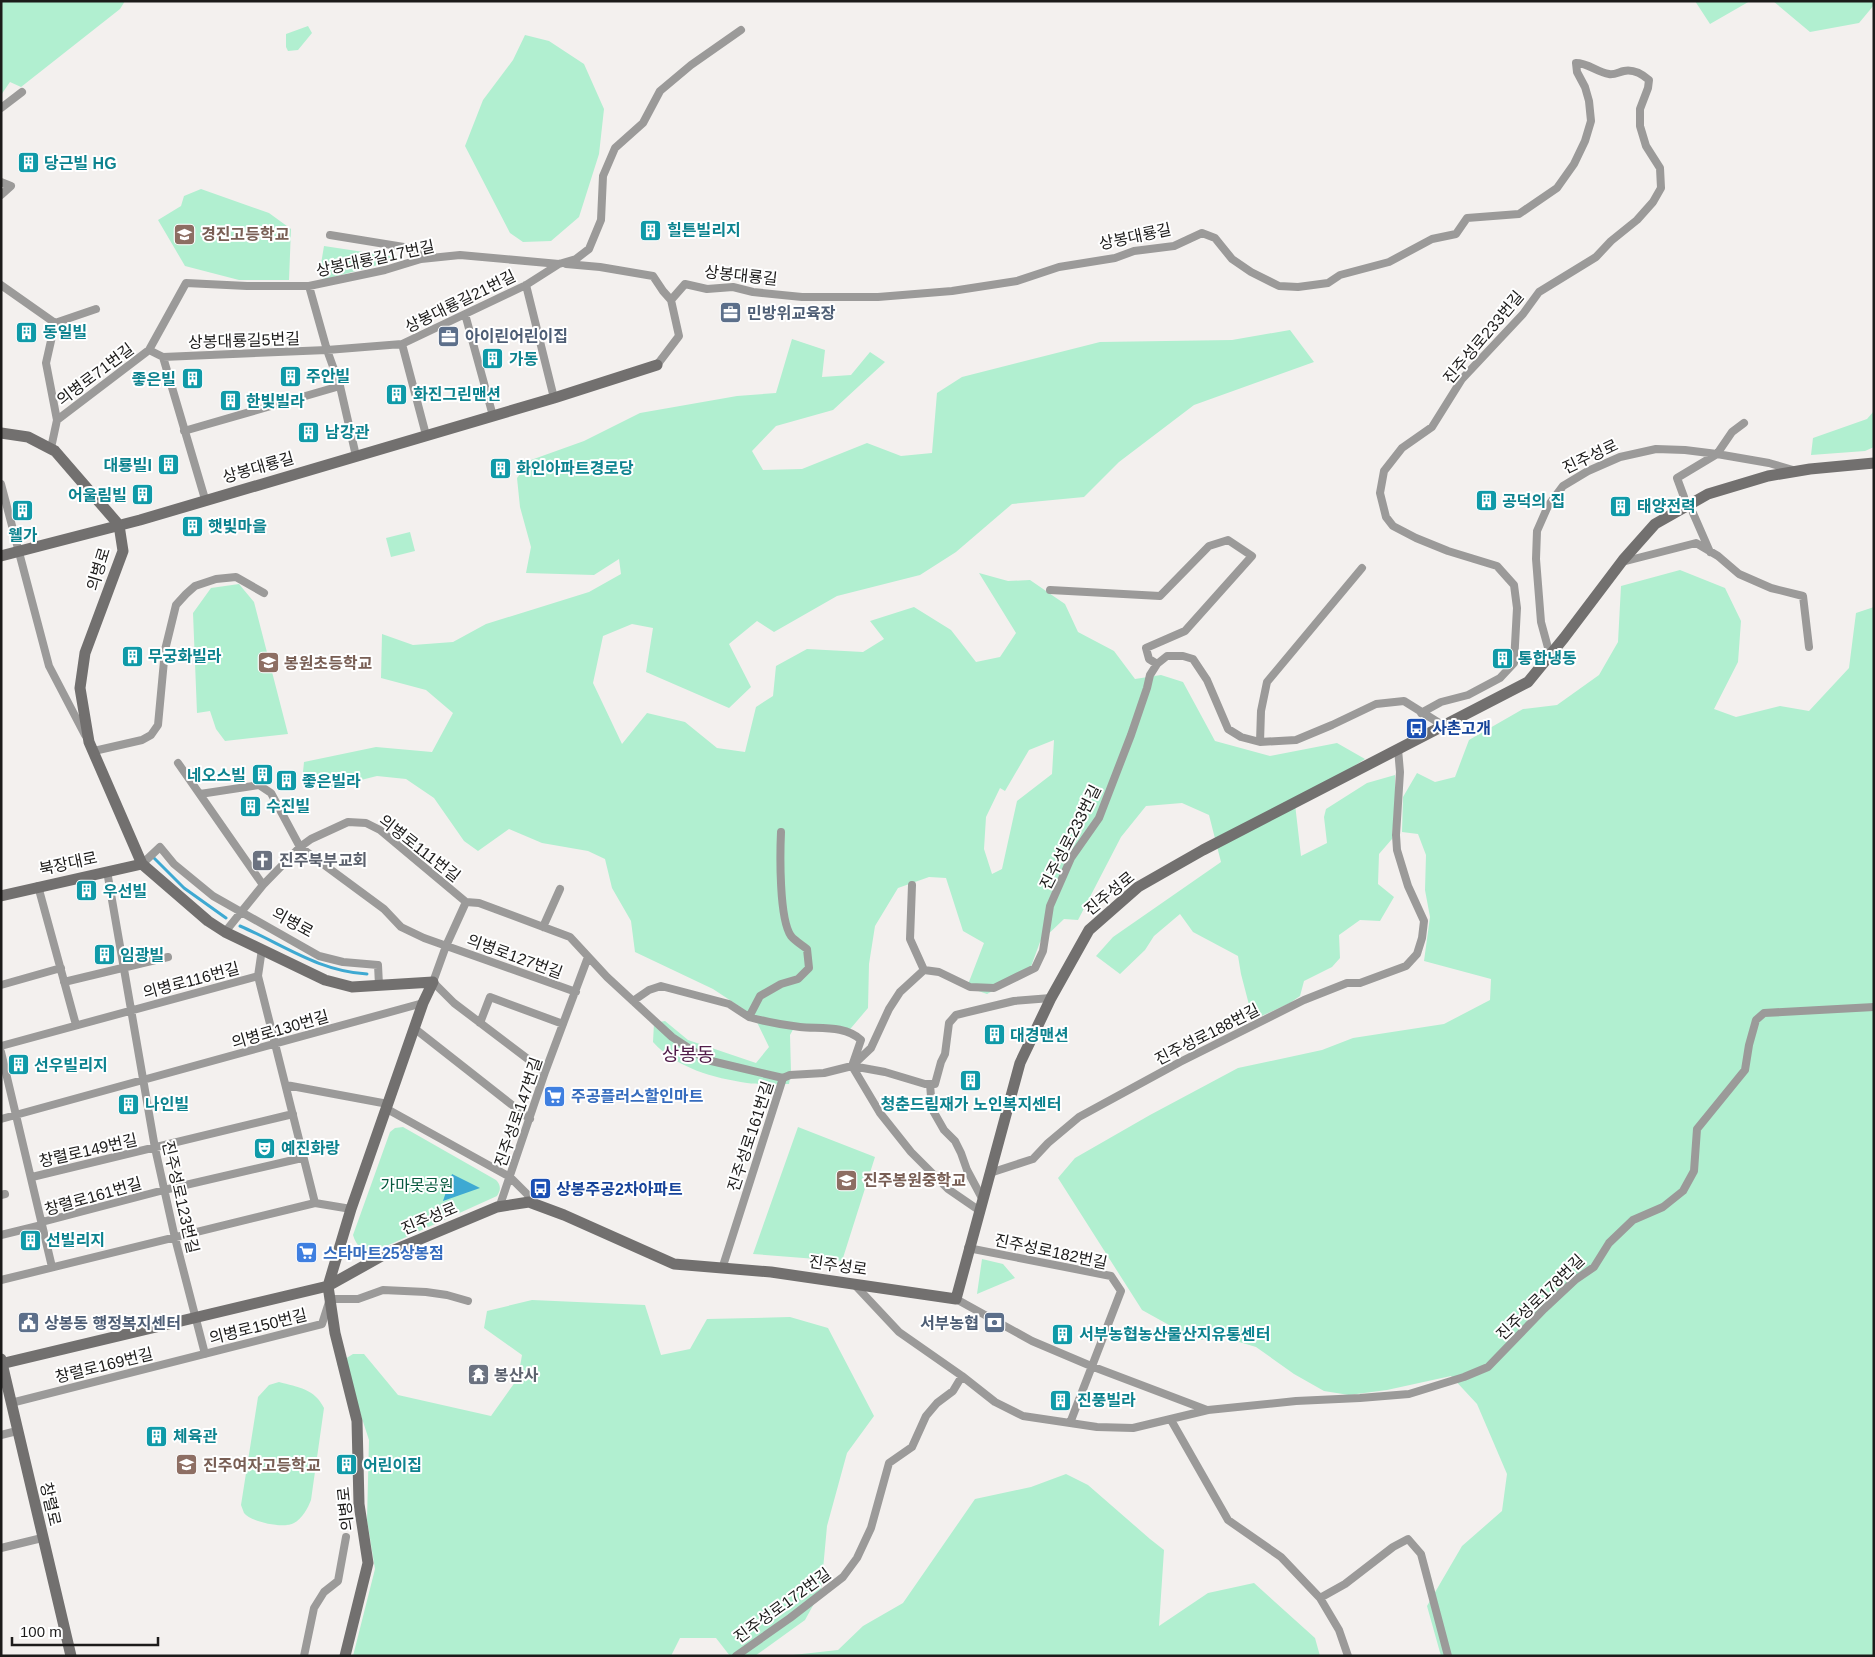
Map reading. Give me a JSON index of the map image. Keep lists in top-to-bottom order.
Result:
{
  "streets": {
    "street": [
      "상봉대룡길",
      "상봉대룡길17번길",
      "상봉대룡길21번길",
      "진주성로233번길",
      "상봉대룡길5번길",
      "의병로71번길",
      "진주성로",
      "의병로",
      "의병로111번길",
      "북장대로",
      "의병로127번길",
      "의병로116번길",
      "의병로130번길",
      "진주성로188번길",
      "진주성로147번길",
      "진주성로161번길",
      "창렬로149번길",
      "창렬로161번길",
      "진주성로123번길",
      "진주성로182번길",
      "진주성로178번길",
      "의병로150번길",
      "창렬로169번길",
      "창렬로",
      "진주성로172번길"
    ]
  },
  "crossings": [
    ["상봉대룡길", "상봉대룡길17번길"],
    ["상봉대룡길", "상봉대룡길21번길"],
    ["상봉대룡길", "진주성로233번길"],
    ["상봉대룡길", "의병로"],
    ["상봉대룡길17번길", "상봉대룡길21번길"],
    ["상봉대룡길17번길", "상봉대룡길5번길"],
    ["상봉대룡길5번길", "의병로71번길"],
    ["진주성로", "의병로"],
    ["진주성로", "진주성로188번길"],
    ["진주성로", "진주성로147번길"],
    ["진주성로", "진주성로161번길"],
    ["진주성로", "진주성로123번길"],
    ["진주성로", "진주성로182번길"],
    ["진주성로", "진주성로178번길"],
    ["진주성로", "창렬로"],
    ["의병로", "의병로111번길"],
    ["의병로", "북장대로"],
    ["의병로", "의병로116번길"],
    ["의병로", "의병로130번길"],
    ["의병로", "의병로150번길"],
    ["북장대로", "진주성로123번길"],
    ["의병로127번길", "진주성로147번길"],
    ["의병로116번길", "의병로130번길"],
    ["의병로116번길", "창렬로149번길"],
    ["의병로116번길", "창렬로161번길"],
    ["의병로116번길", "진주성로123번길"],
    ["의병로130번길", "진주성로123번길"],
    ["창렬로149번길", "진주성로123번길"],
    ["창렬로161번길", "진주성로123번길"],
    ["진주성로123번길", "의병로150번길"],
    ["진주성로123번길", "창렬로169번길"],
    ["진주성로182번길", "진주성로178번길"],
    ["진주성로178번길", "진주성로172번길"],
    ["의병로150번길", "창렬로169번길"],
    ["창렬로169번길", "창렬로"]
  ],
  "districts": ["상봉동"],
  "parks": ["가마못공원"],
  "places": {
    "building": [
      "당근빌 HG",
      "힐튼빌리지",
      "동일빌",
      "가동",
      "주안빌",
      "좋은빌",
      "화진그린맨션",
      "한빛빌라",
      "남강관",
      "대룡빌I",
      "화인아파트경로당",
      "어울림빌",
      "공덕의 집",
      "태양전력",
      "웰가",
      "햇빛마을",
      "무궁화빌라",
      "통합냉동",
      "네오스빌",
      "좋은빌라",
      "수진빌",
      "우선빌",
      "임광빌",
      "대경맨션",
      "선우빌리지",
      "청춘드림재가 노인복지센터",
      "나인빌",
      "선빌리지",
      "서부농협농산물산지유통센터",
      "진풍빌라",
      "체육관",
      "어린이집"
    ],
    "school or university": [
      "경진고등학교",
      "봉원초등학교",
      "진주봉원중학교",
      "진주여자고등학교"
    ],
    "office": ["민방위교육장", "아이린어린이집"],
    "bus stop": ["사촌고개", "상봉주공2차아파트"],
    "church": ["진주북부교회"],
    "supermarket": ["주공플러스할인마트", "스타마트25상봉점"],
    "theatre": ["예진화랑"],
    "public building": ["상봉동 행정복지센터"],
    "bank": ["서부농협"],
    "temple": ["봉산사"]
  },
  "scale_bar": "100 m"
}
